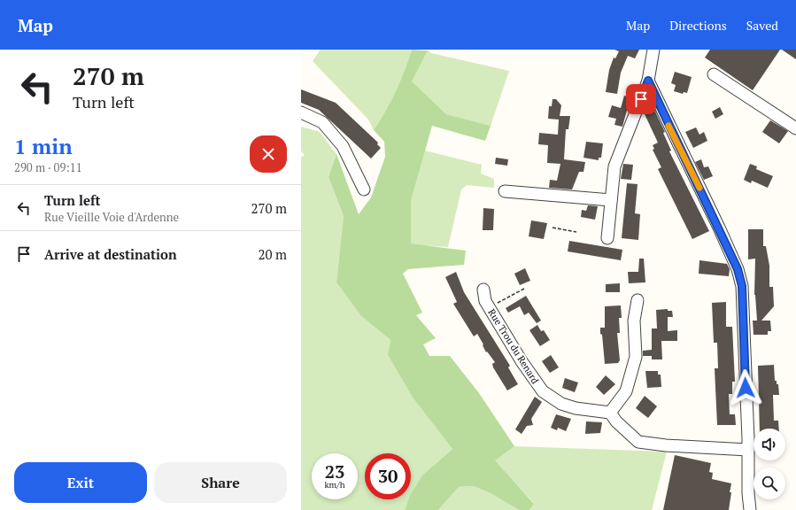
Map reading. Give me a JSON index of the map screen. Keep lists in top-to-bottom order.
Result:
{
  "streets": {
    "street": ["Rue Trou du Renard"]
  },
  "page": {
    "header": "Map",
    "nav": ["Map", "Directions", "Saved"],
    "turn": ["270 m", "Turn left"],
    "heading": ["1 min", "290 m · 09:11"],
    "list": [
      {
        "name": "Turn left",
        "note": "Rue Vieille Voie d'Ardenne",
        "value": "270 m"
      },
      {
        "name": "Arrive at destination",
        "value": "20 m"
      }
    ],
    "speed": "23 km/h",
    "limit": "30",
    "buttons": ["Exit", "Share"]
  }
}
